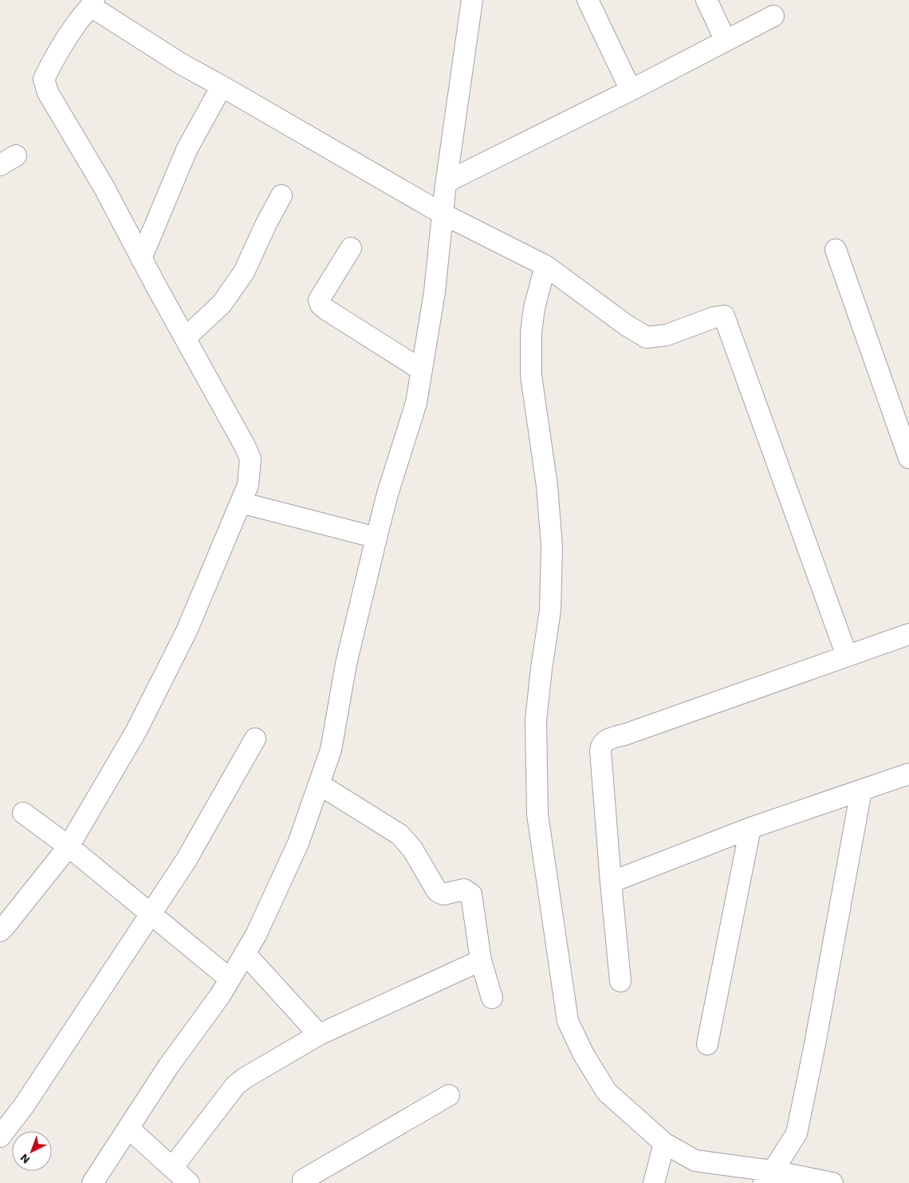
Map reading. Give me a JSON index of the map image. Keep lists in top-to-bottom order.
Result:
{
  "north": "bottom left"
}
